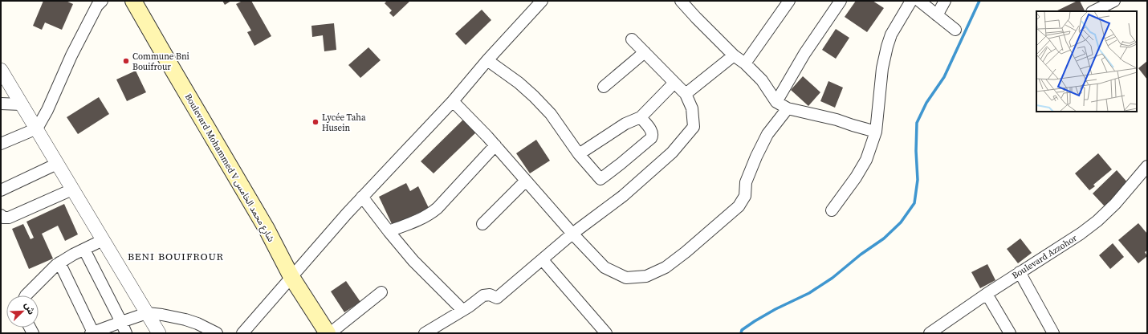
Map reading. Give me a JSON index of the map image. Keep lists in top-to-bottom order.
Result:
{
  "streets": {
    "main road": ["Boulevard Mohammed V شارع محمد الخامس"],
    "street": ["Boulevard Azzohor"]
  },
  "districts": ["BENI BOUIFROUR"],
  "places": ["Commune Bni Bouifrour", "Lycée Taha Husein"],
  "north": "top right"
}
